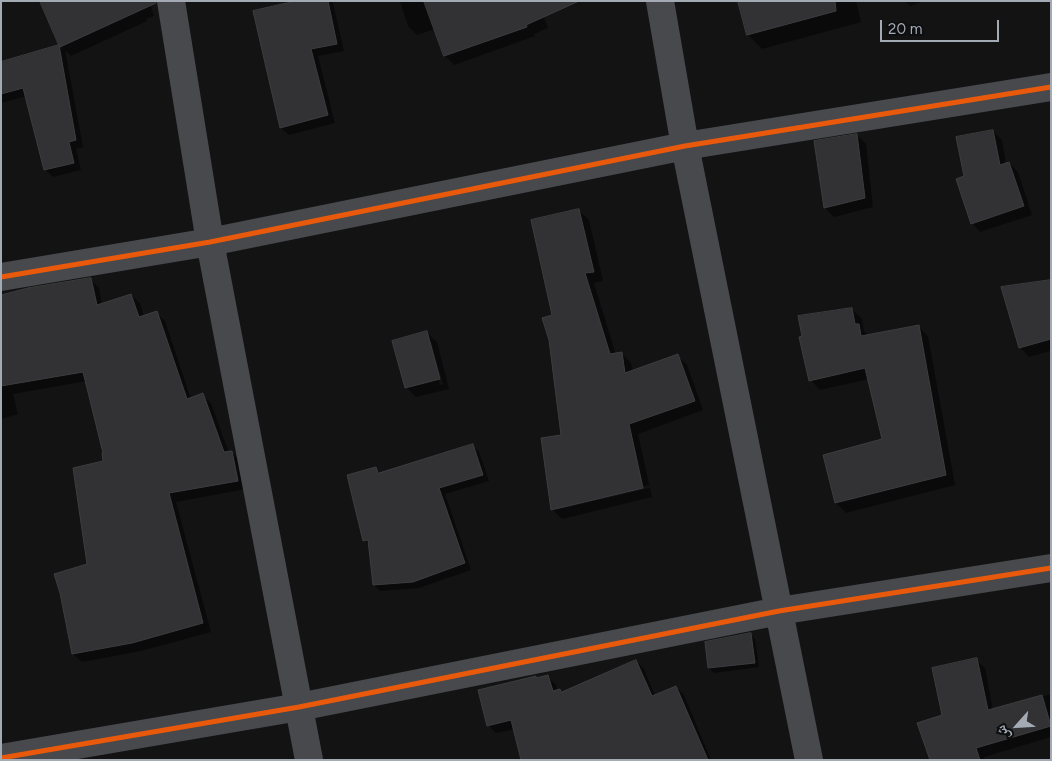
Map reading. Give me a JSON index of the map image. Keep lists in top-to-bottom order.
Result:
{
  "scale_bar": "20 m",
  "north": "bottom left"
}
